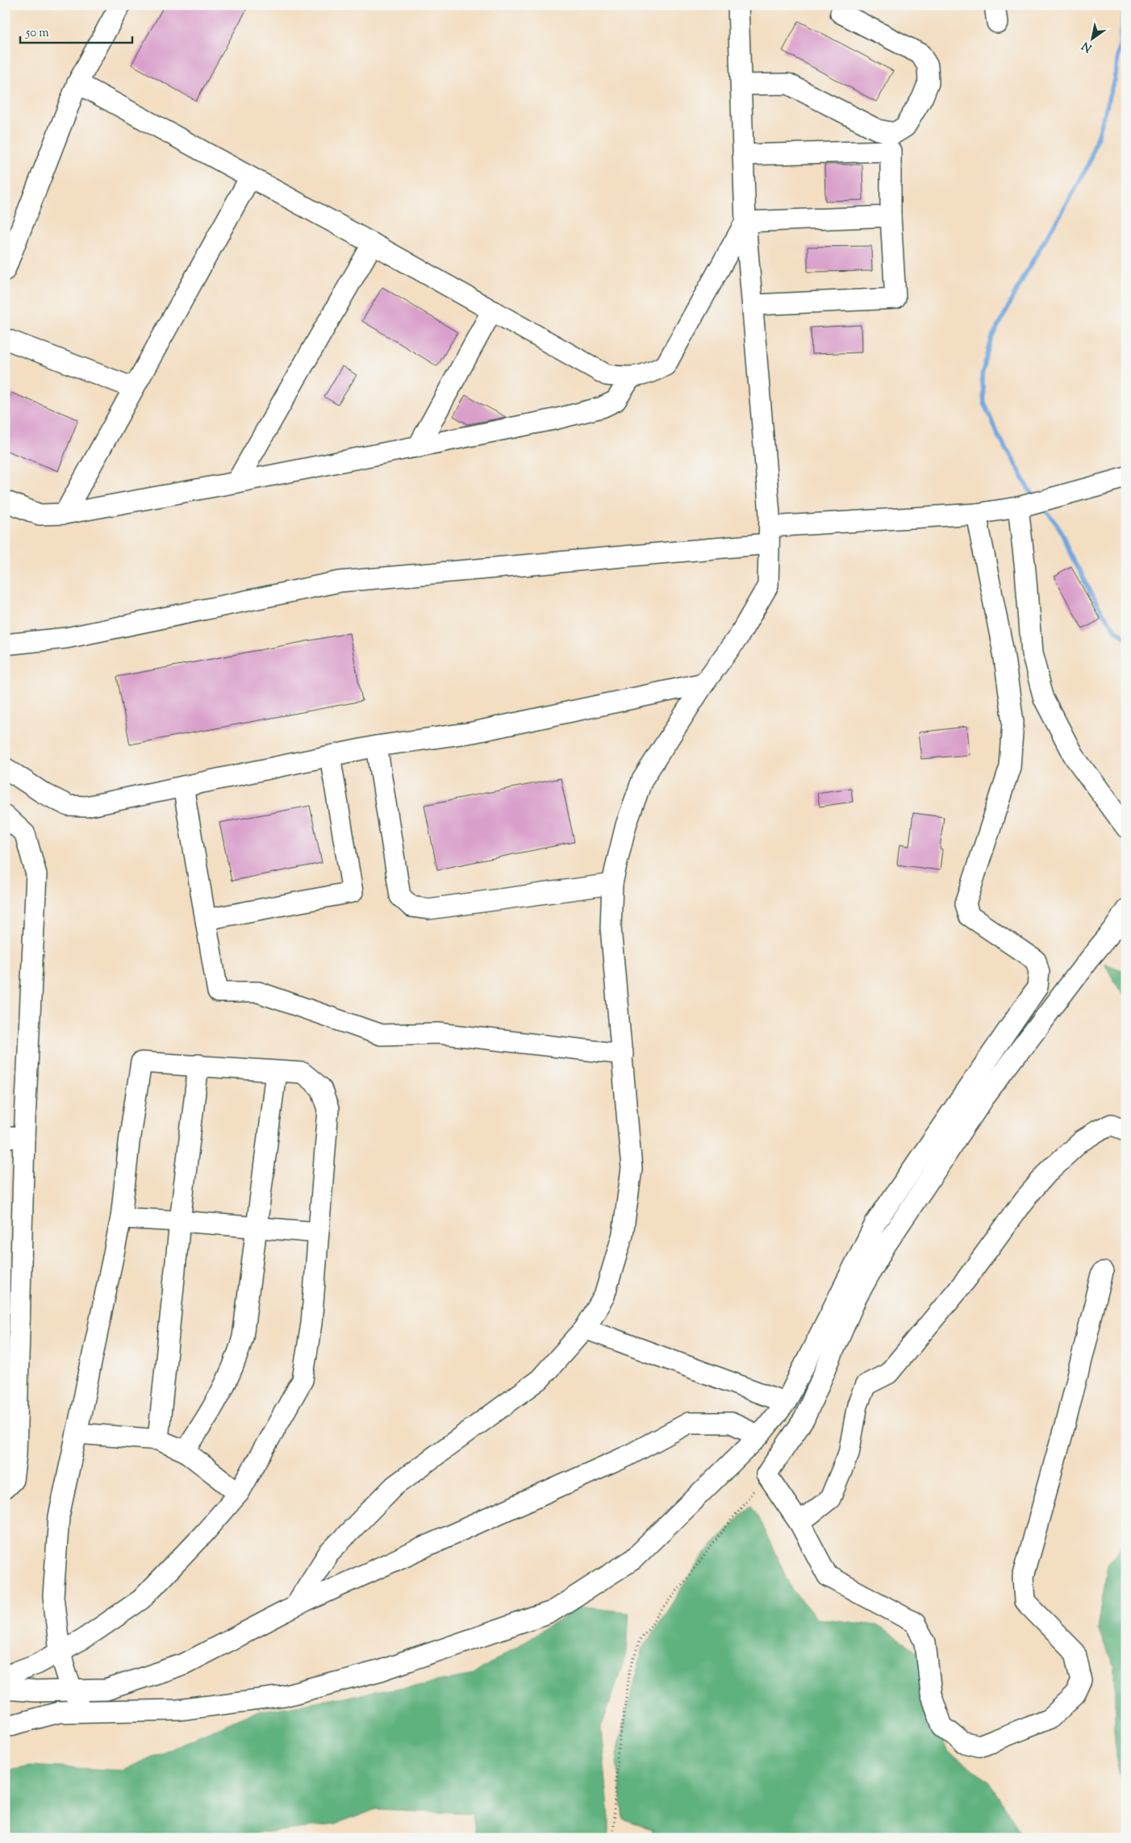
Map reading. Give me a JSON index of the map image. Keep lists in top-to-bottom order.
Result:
{
  "scale_bar": "50 m",
  "north": "bottom left"
}
